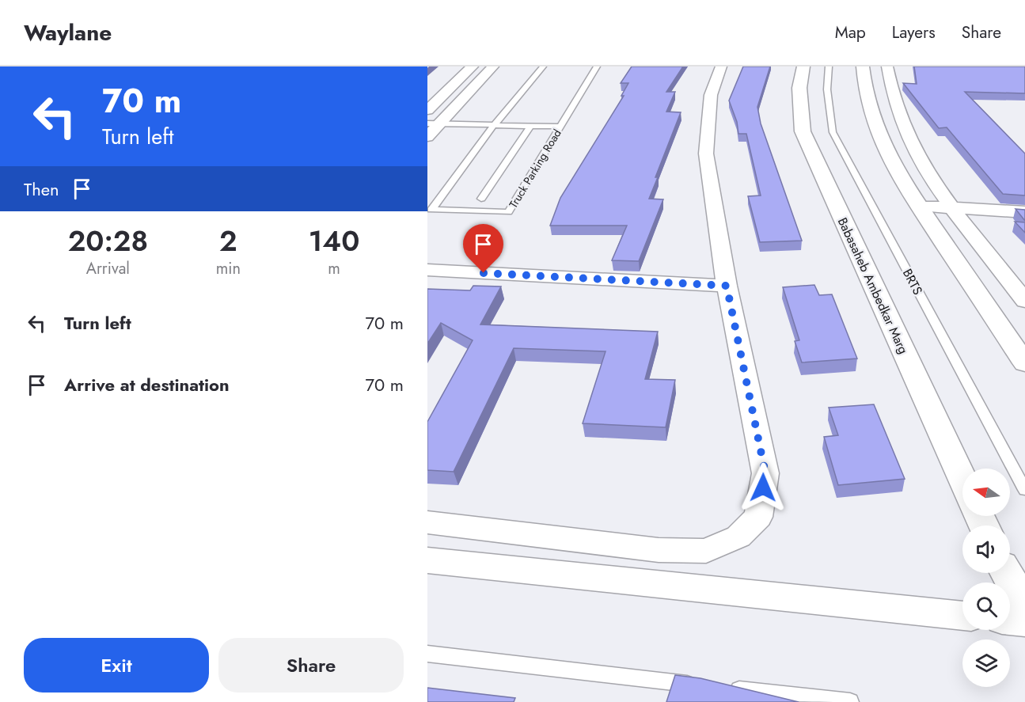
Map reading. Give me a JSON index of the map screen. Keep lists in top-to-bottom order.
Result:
{
  "streets": {
    "main road": ["Babasaheb Ambedkar Marg"],
    "lane": ["Truck Parking Road", "BRTS"]
  },
  "north": "left",
  "page": {
    "header": "Waylane",
    "nav": ["Map", "Layers", "Share"],
    "turn": ["70 m", "Turn left"],
    "then": "Then",
    "eta": [
      "20:28",
      "Arrival",
      "2",
      "min",
      "140",
      "m"
    ],
    "list": [
      {
        "name": "Turn left",
        "value": "70 m"
      },
      {
        "name": "Arrive at destination",
        "value": "70 m"
      }
    ],
    "buttons": ["Exit", "Share"]
  }
}
